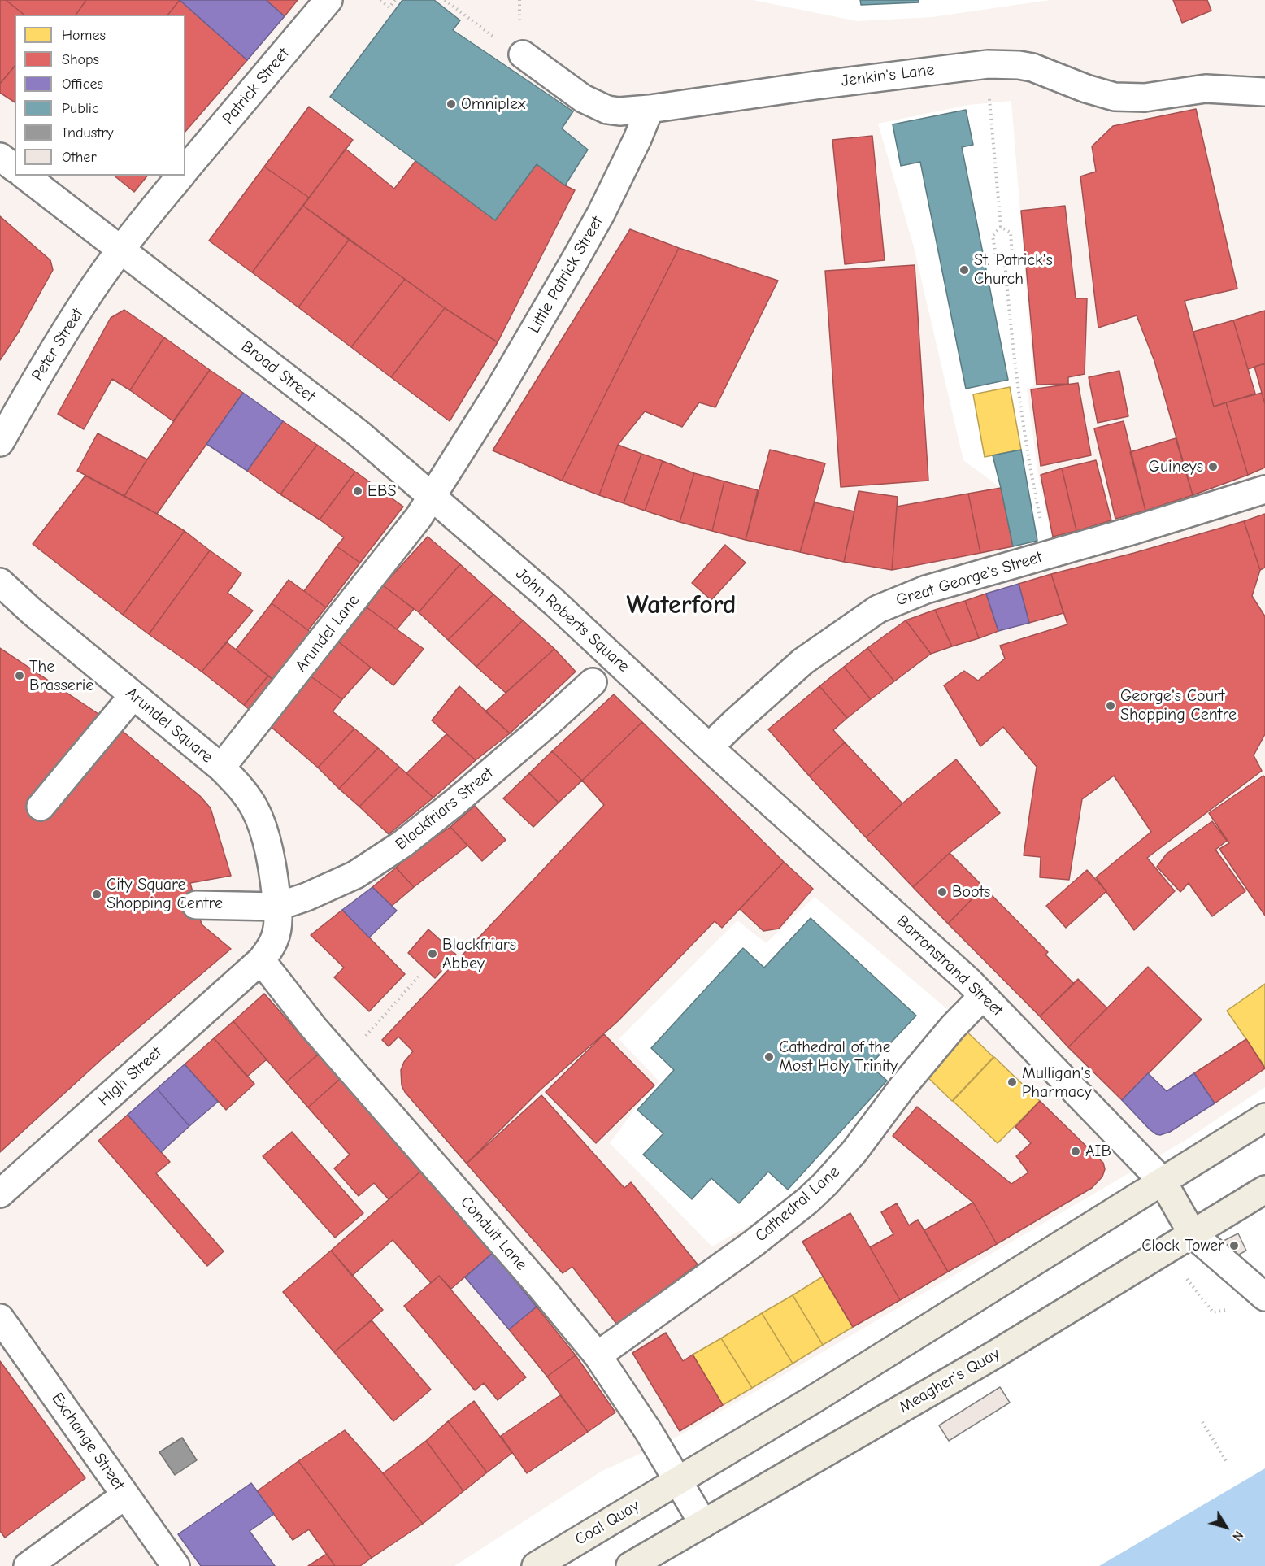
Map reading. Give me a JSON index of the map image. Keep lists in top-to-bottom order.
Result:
{
  "streets": {
    "main road": ["Meagher's Quay", "Coal Quay"],
    "street": [
      "Jenkin's Lane",
      "Patrick Street",
      "Little Patrick Street",
      "Peter Street",
      "Broad Street",
      "Great George's Street",
      "John Roberts Square",
      "Arundel Lane",
      "Arundel Square",
      "Blackfriars Street",
      "Barronstrand Street",
      "High Street",
      "Cathedral Lane",
      "Conduit Lane",
      "Exchange Street"
    ]
  },
  "crossings": [
    ["Jenkin's Lane", "Little Patrick Street"],
    ["Little Patrick Street", "Broad Street"],
    ["Little Patrick Street", "John Roberts Square"],
    ["Little Patrick Street", "Arundel Lane"],
    ["Peter Street", "Broad Street"],
    ["Broad Street", "John Roberts Square"],
    ["Broad Street", "Arundel Lane"],
    ["Great George's Street", "John Roberts Square"],
    ["Great George's Street", "Barronstrand Street"],
    ["John Roberts Square", "Arundel Lane"],
    ["John Roberts Square", "Barronstrand Street"],
    ["Arundel Lane", "Arundel Square"],
    ["Arundel Square", "Blackfriars Street"],
    ["Arundel Square", "High Street"],
    ["Arundel Square", "Conduit Lane"],
    ["Barronstrand Street", "Cathedral Lane"],
    ["High Street", "Conduit Lane"],
    ["Cathedral Lane", "Conduit Lane"],
    ["Conduit Lane", "Meagher's Quay"],
    ["Conduit Lane", "Coal Quay"]
  ],
  "districts": ["Waterford"],
  "places": [
    "Omniplex",
    "St. Patrick's Church",
    "Guineys",
    "EBS",
    "The Brasserie",
    "George's Court Shopping Centre",
    "Boots",
    "City Square Shopping Centre",
    "Blackfriars Abbey",
    "Cathedral of the Most Holy Trinity",
    "Mulligan's Pharmacy",
    "AIB",
    "Clock Tower"
  ],
  "legend": [
    "Homes",
    "Shops",
    "Offices",
    "Public",
    "Industry",
    "Other"
  ],
  "north": "bottom right"
}
